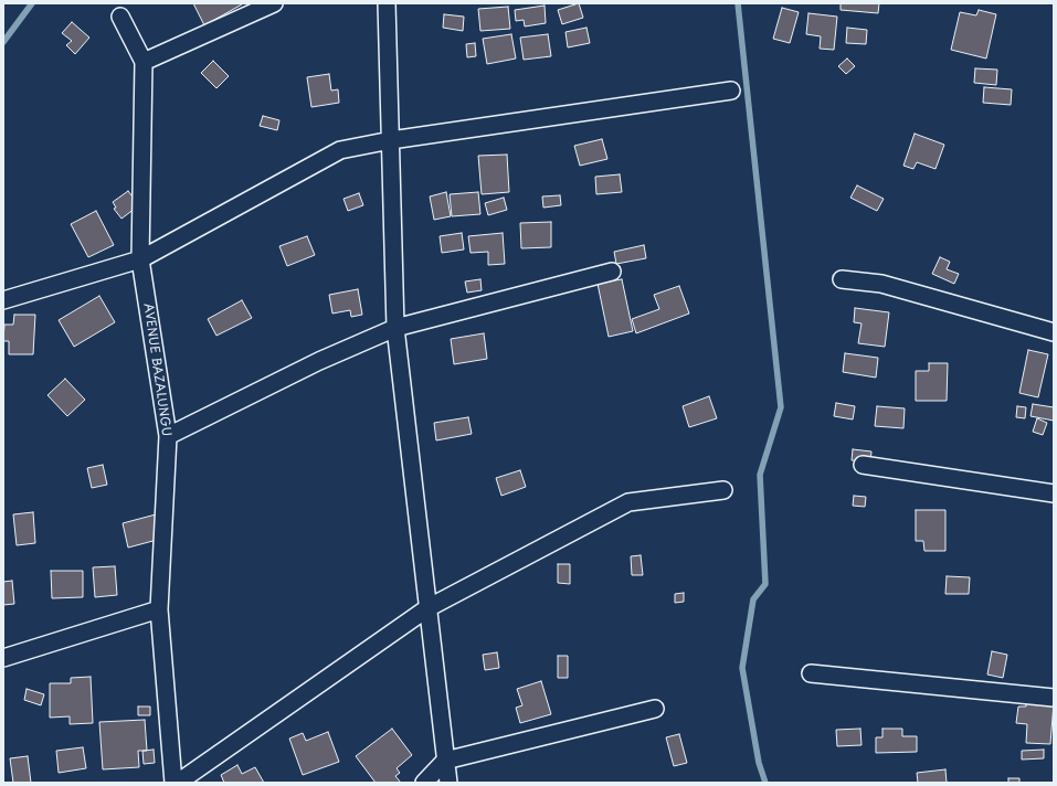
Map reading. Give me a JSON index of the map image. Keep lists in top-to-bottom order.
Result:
{
  "streets": {
    "street": ["AVENUE BAZALUNGU"]
  }
}
